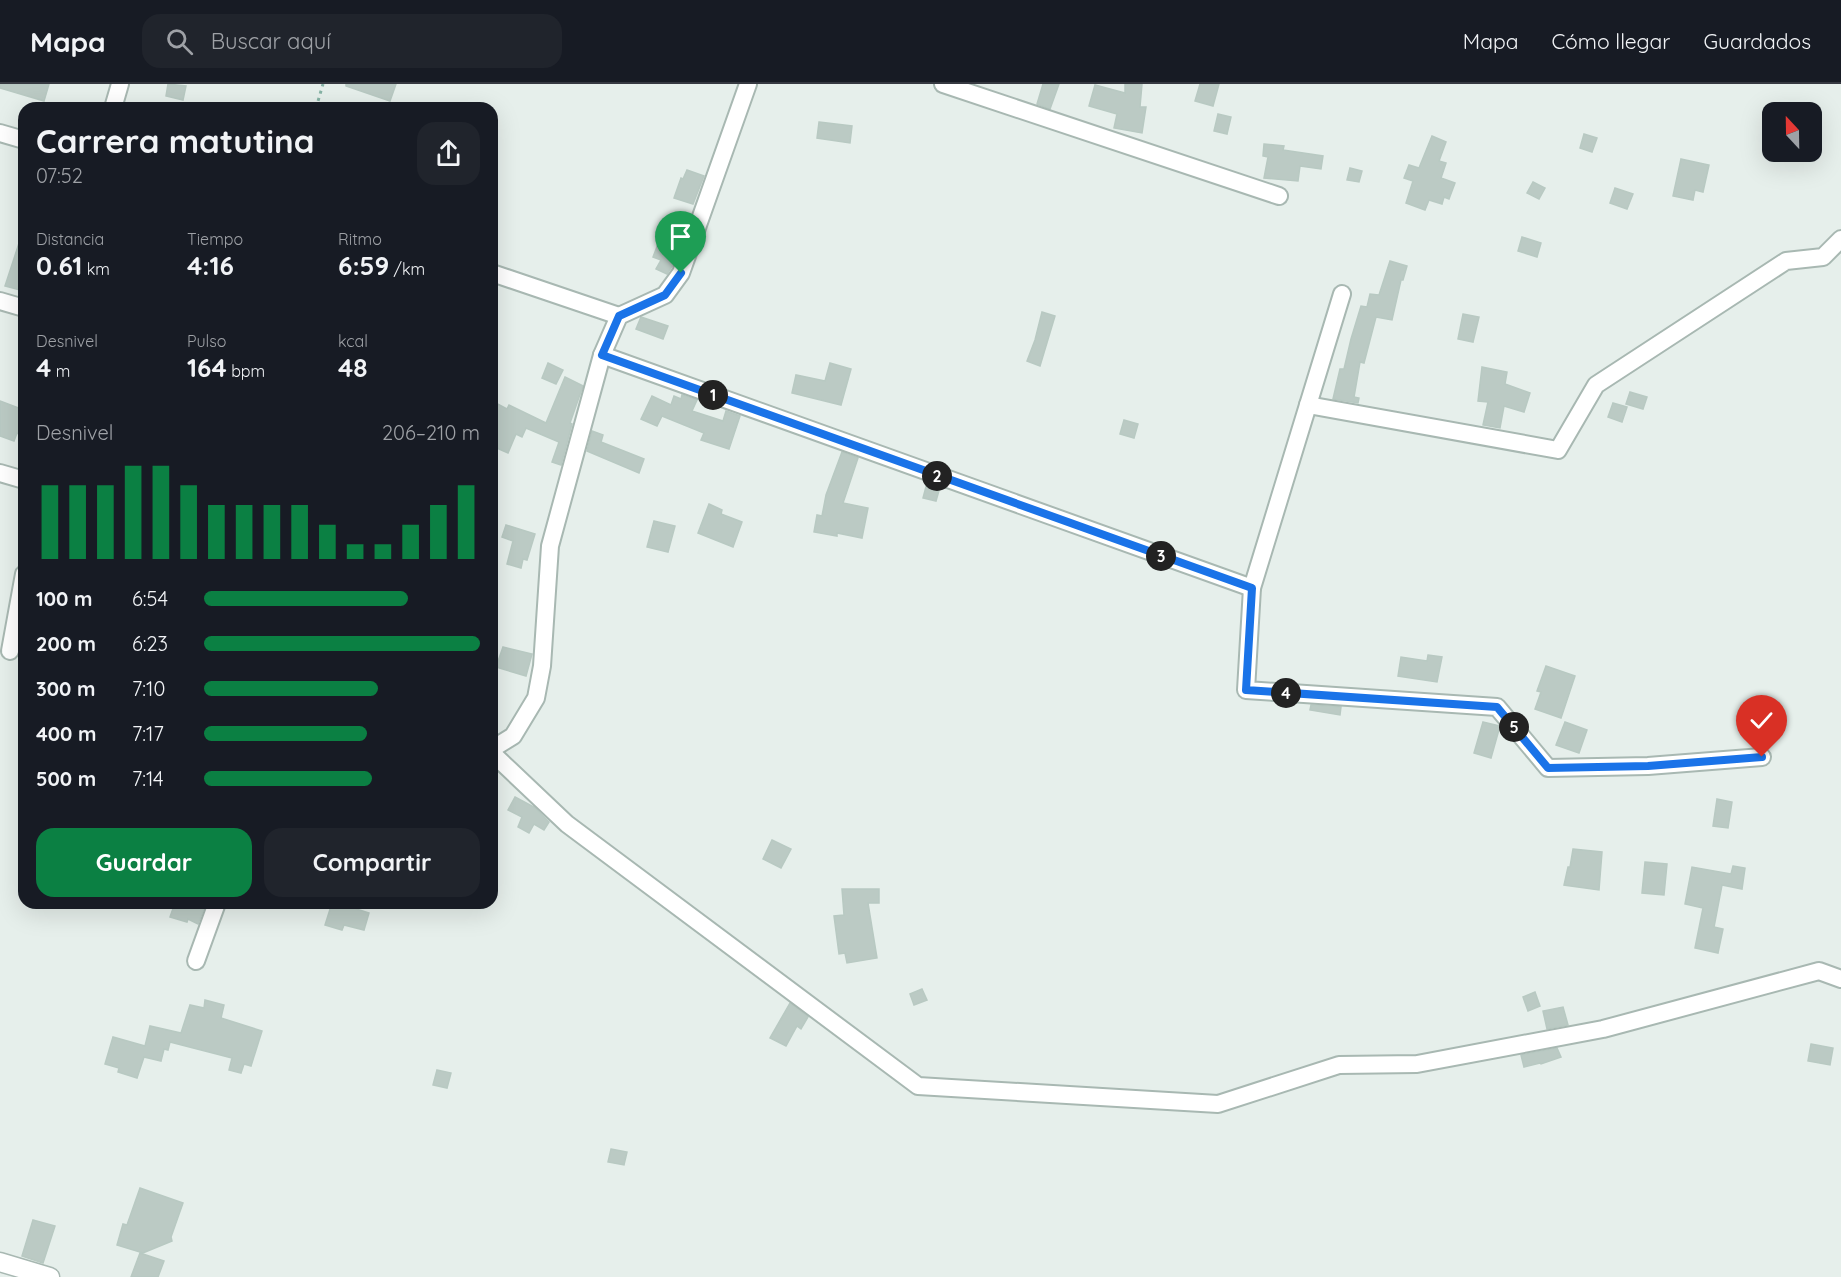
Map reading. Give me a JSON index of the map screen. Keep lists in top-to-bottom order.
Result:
{
  "north": "top",
  "page": {
    "header": "Mapa",
    "search": "Buscar aquí",
    "nav": ["Mapa", "Cómo llegar", "Guardados"],
    "heading": ["Carrera matutina", "07:52"],
    "stats": [
      ["Distancia", "0.61 km"],
      ["Tiempo", "4:16"],
      ["Ritmo", "6:59 /km"],
      ["Desnivel", "4 m"],
      ["Pulso", "164 bpm"],
      ["kcal", "48"]
    ],
    "pins": [
      "1",
      "2",
      "3",
      "4",
      "5"
    ],
    "chart": ["Desnivel", "206–210 m"],
    "list": [
      {
        "name": "100 m",
        "note": "6:54"
      },
      {
        "name": "200 m",
        "note": "6:23"
      },
      {
        "name": "300 m",
        "note": "7:10"
      },
      {
        "name": "400 m",
        "note": "7:17"
      },
      {
        "name": "500 m",
        "note": "7:14"
      }
    ],
    "buttons": ["Guardar", "Compartir"]
  }
}
